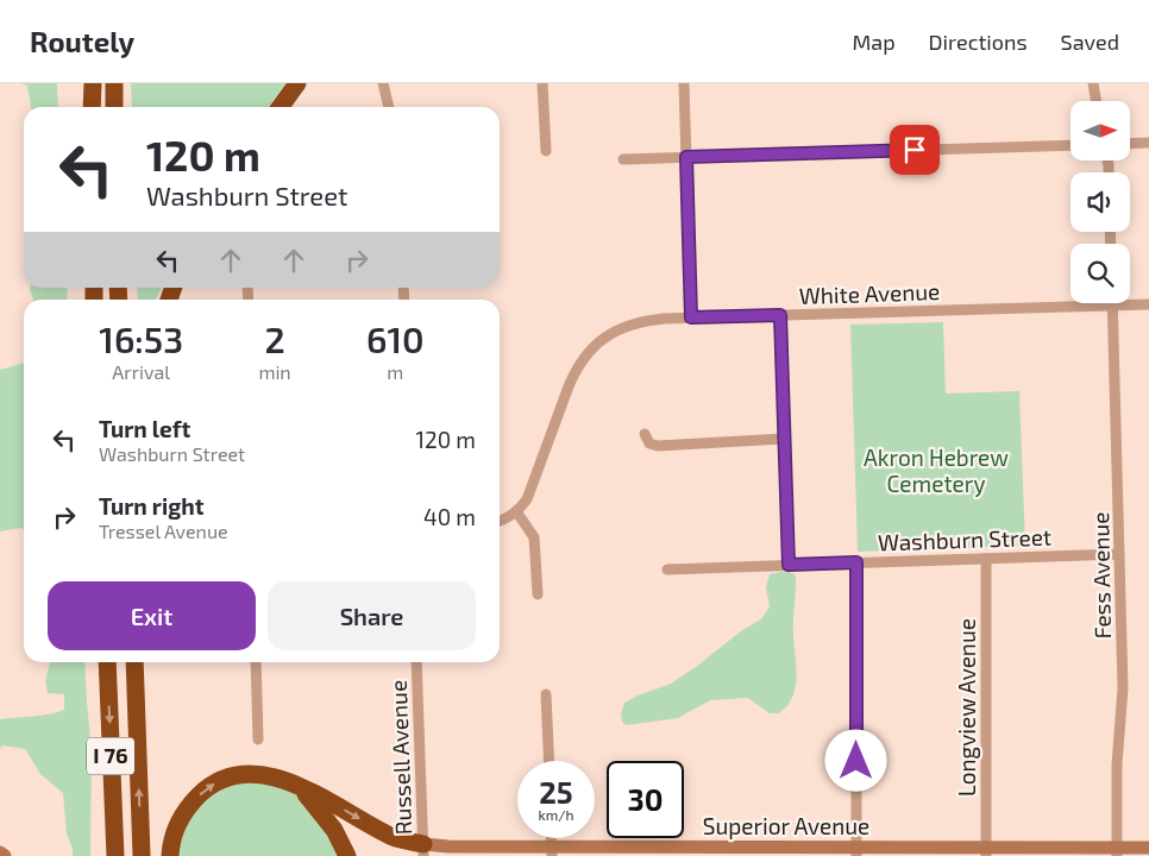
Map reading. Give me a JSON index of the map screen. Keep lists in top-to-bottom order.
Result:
{
  "streets": {
    "highway": ["I 76"],
    "street": [
      "White Avenue",
      "Washburn Street",
      "Fess Avenue",
      "Longview Avenue",
      "Russell Avenue",
      "Superior Avenue"
    ]
  },
  "crossings": [
    ["White Avenue", "Fess Avenue"],
    ["Washburn Street", "Fess Avenue"],
    ["Washburn Street", "Longview Avenue"],
    ["Fess Avenue", "Superior Avenue"],
    ["Longview Avenue", "Superior Avenue"],
    ["Russell Avenue", "Superior Avenue"]
  ],
  "parks": ["Akron Hebrew Cemetery"],
  "north": "right",
  "page": {
    "header": "Routely",
    "nav": ["Map", "Directions", "Saved"],
    "turn": ["120 m", "Washburn Street"],
    "eta": [
      "16:53",
      "Arrival",
      "2",
      "min",
      "610",
      "m"
    ],
    "list": [
      {
        "name": "Turn left",
        "note": "Washburn Street",
        "value": "120 m"
      },
      {
        "name": "Turn right",
        "note": "Tressel Avenue",
        "value": "40 m"
      }
    ],
    "buttons": ["Exit", "Share"],
    "speed": "25 km/h",
    "limit": "30"
  }
}
